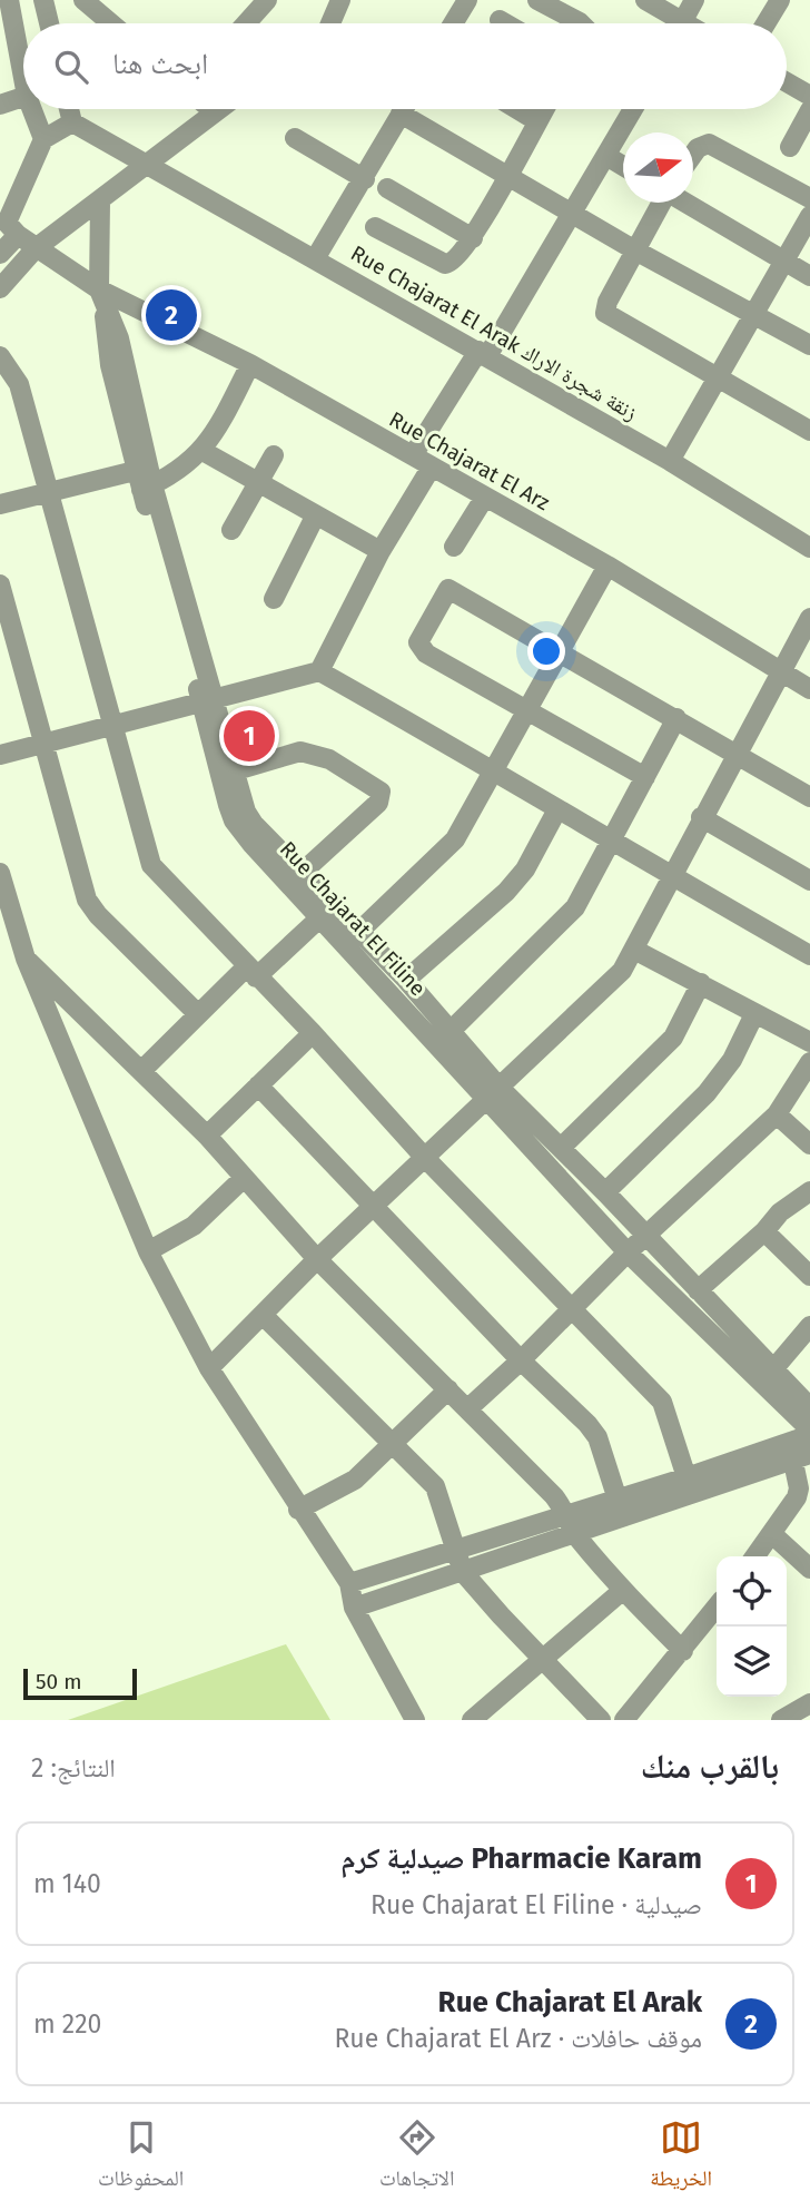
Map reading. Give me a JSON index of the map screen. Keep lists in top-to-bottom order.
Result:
{
  "streets": {
    "street": ["Rue Chajarat El Arak زنقة شجرة الاراك", "Rue Chajarat El Arz", "Rue Chajarat El Filine"]
  },
  "crossings": [
    ["Rue Chajarat El Arz", "Rue Chajarat El Filine"]
  ],
  "scale_bar": "50 m",
  "north": "right",
  "page": {
    "search": "ابحث هنا",
    "pins": ["2", "1"],
    "scale": "50 m",
    "heading": ["بالقرب منك", "النتائج: 2"],
    "list": [
      {
        "mark": "1",
        "name": "Pharmacie Karam صيدلية كرم",
        "note": "صيدلية · Rue Chajarat El Filine",
        "value": "140 m"
      },
      {
        "mark": "2",
        "name": "Rue Chajarat El Arak",
        "note": "موقف حافلات · Rue Chajarat El Arz",
        "value": "220 m"
      }
    ],
    "nav": ["الخريطة", "الاتجاهات", "المحفوظات"]
  }
}
